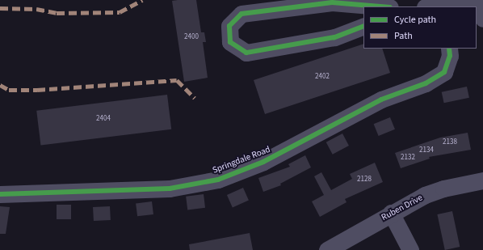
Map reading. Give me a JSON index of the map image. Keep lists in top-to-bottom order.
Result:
{
  "streets": {
    "street": ["Springdale Road", "Ruben Drive"]
  },
  "house_numbers": [
    "2400",
    "2402",
    "2404",
    "2138",
    "2134",
    "2132",
    "2128"
  ],
  "legend": ["Cycle path", "Path"]
}
